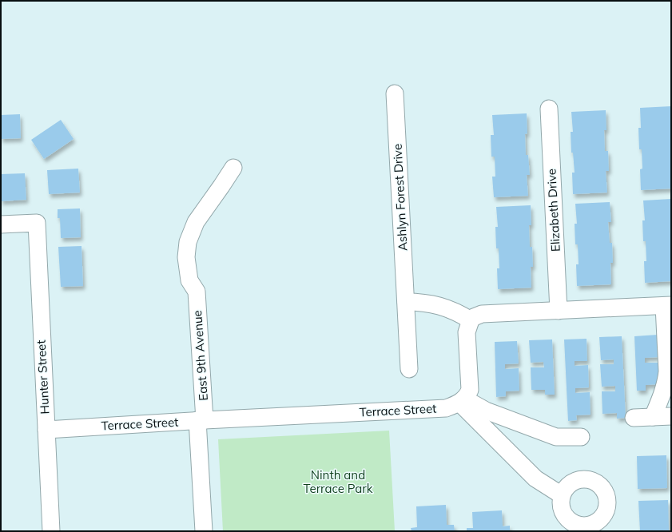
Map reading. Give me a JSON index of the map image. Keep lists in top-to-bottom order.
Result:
{
  "streets": {
    "street": [
      "Ashlyn Forest Drive",
      "Elizabeth Drive",
      "East 9th Avenue",
      "Hunter Street",
      "Terrace Street"
    ]
  },
  "crossings": [
    ["East 9th Avenue", "Terrace Street"],
    ["Hunter Street", "Terrace Street"]
  ],
  "parks": ["Ninth and Terrace Park"]
}
